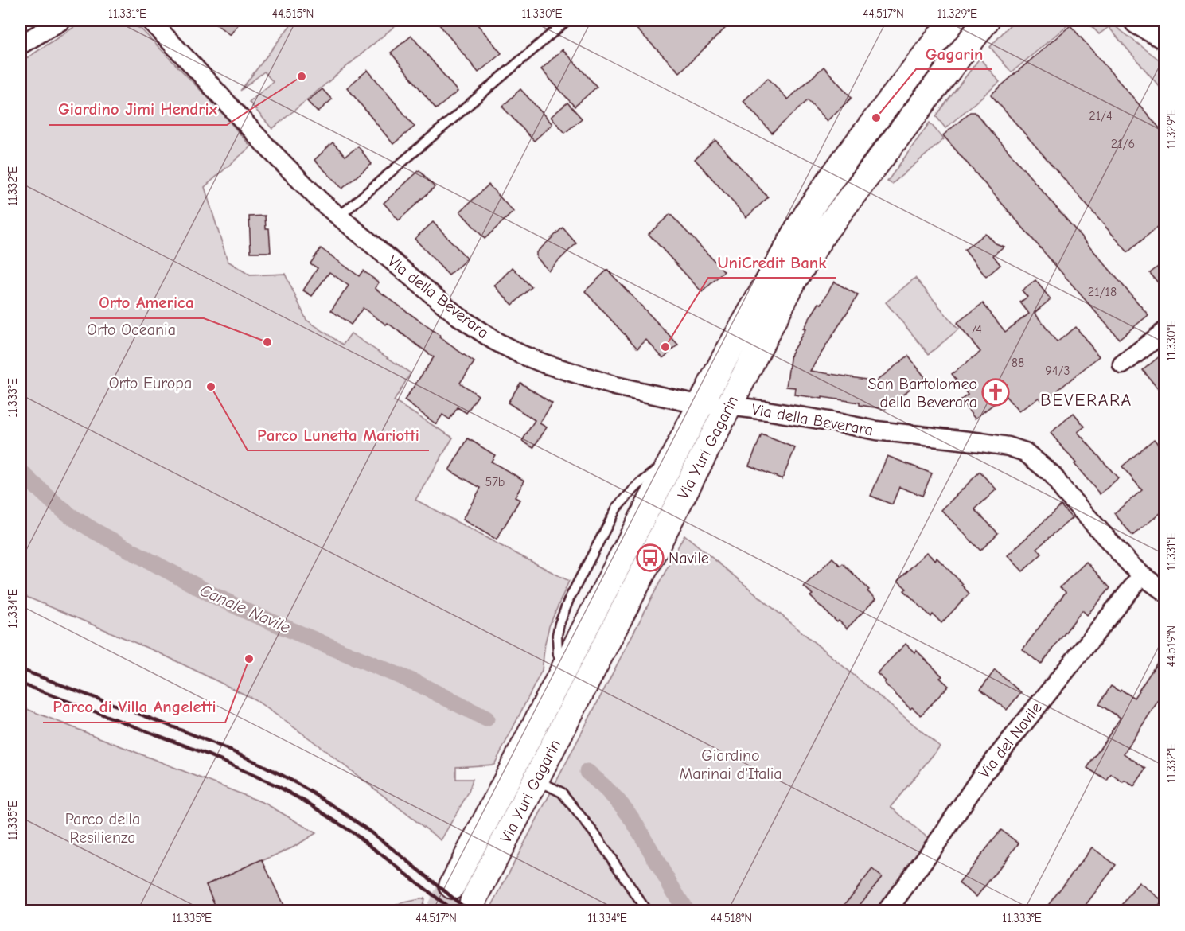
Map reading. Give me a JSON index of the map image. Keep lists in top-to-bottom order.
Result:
{
  "streets": {
    "main road": ["Via Yuri Gagarin"],
    "street": ["Via della Beverara", "Via del Navile"]
  },
  "crossings": [
    ["Via della Beverara", "Via Yuri Gagarin"],
    ["Via della Beverara", "Via del Navile"]
  ],
  "districts": ["BEVERARA"],
  "water": ["Canale Navile"],
  "parks": [
    "Orto Oceania",
    "Orto Europa",
    "Giardino Marinai d'Italia",
    "Parco della Resilienza"
  ],
  "places": {
    "other": [
      "Giardino Jimi Hendrix",
      "Gagarin",
      "Orto America",
      "UniCredit Bank",
      "Parco Lunetta Mariotti",
      "Parco di Villa Angeletti"
    ],
    "church": ["San Bartolomeo della Beverara"],
    "bus stop": ["Navile"]
  },
  "house_numbers": [
    "21/4",
    "21/6",
    "21/18",
    "74",
    "88",
    "94/3",
    "57b"
  ],
  "coordinates": [
    "11.331°E",
    "44.515°N",
    "11.330°E",
    "44.517°N",
    "11.329°E",
    "11.332°E",
    "11.333°E",
    "11.334°E",
    "44.519°N",
    "11.335°E",
    "44.518°N"
  ]
}
